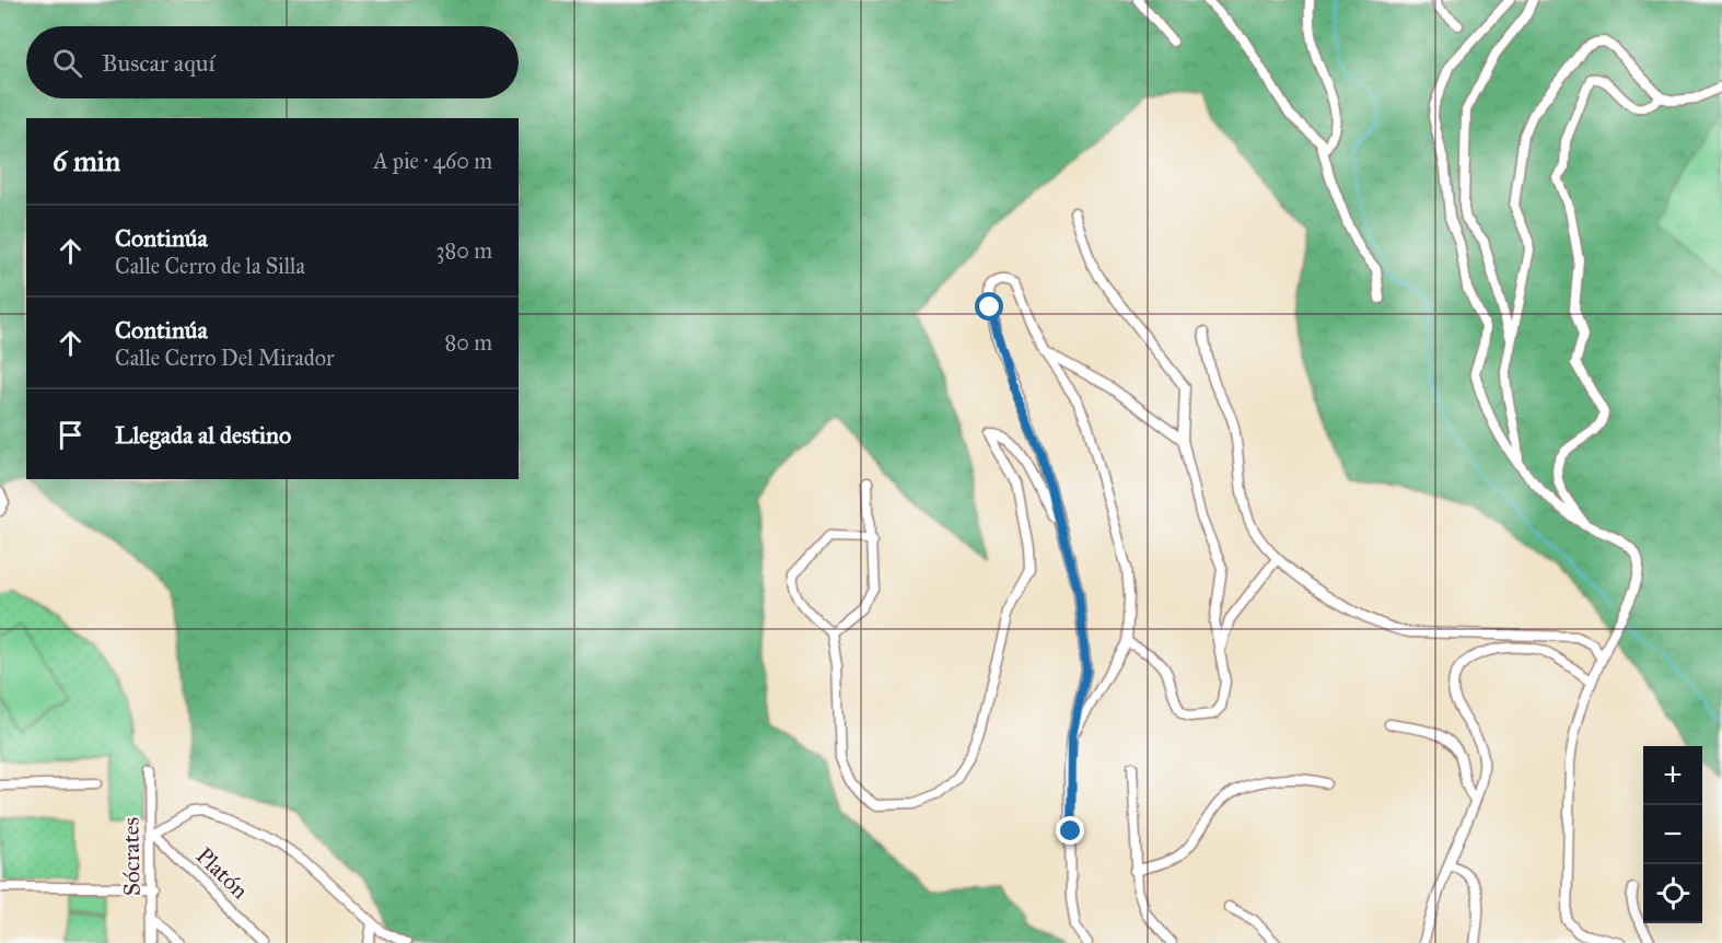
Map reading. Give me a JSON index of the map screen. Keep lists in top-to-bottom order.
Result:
{
  "streets": {
    "street": ["Sócrates", "Platón"]
  },
  "crossings": [
    ["Sócrates", "Platón"]
  ],
  "page": {
    "search": "Buscar aquí",
    "heading": ["6 min", "A pie · 460 m"],
    "list": [
      ["Continúa", "Calle Cerro de la Silla", "380 m"],
      ["Continúa", "Calle Cerro Del Mirador", "80 m"],
      "Llegada al destino"
    ],
    "map_buttons": ["+", "−"]
  }
}
